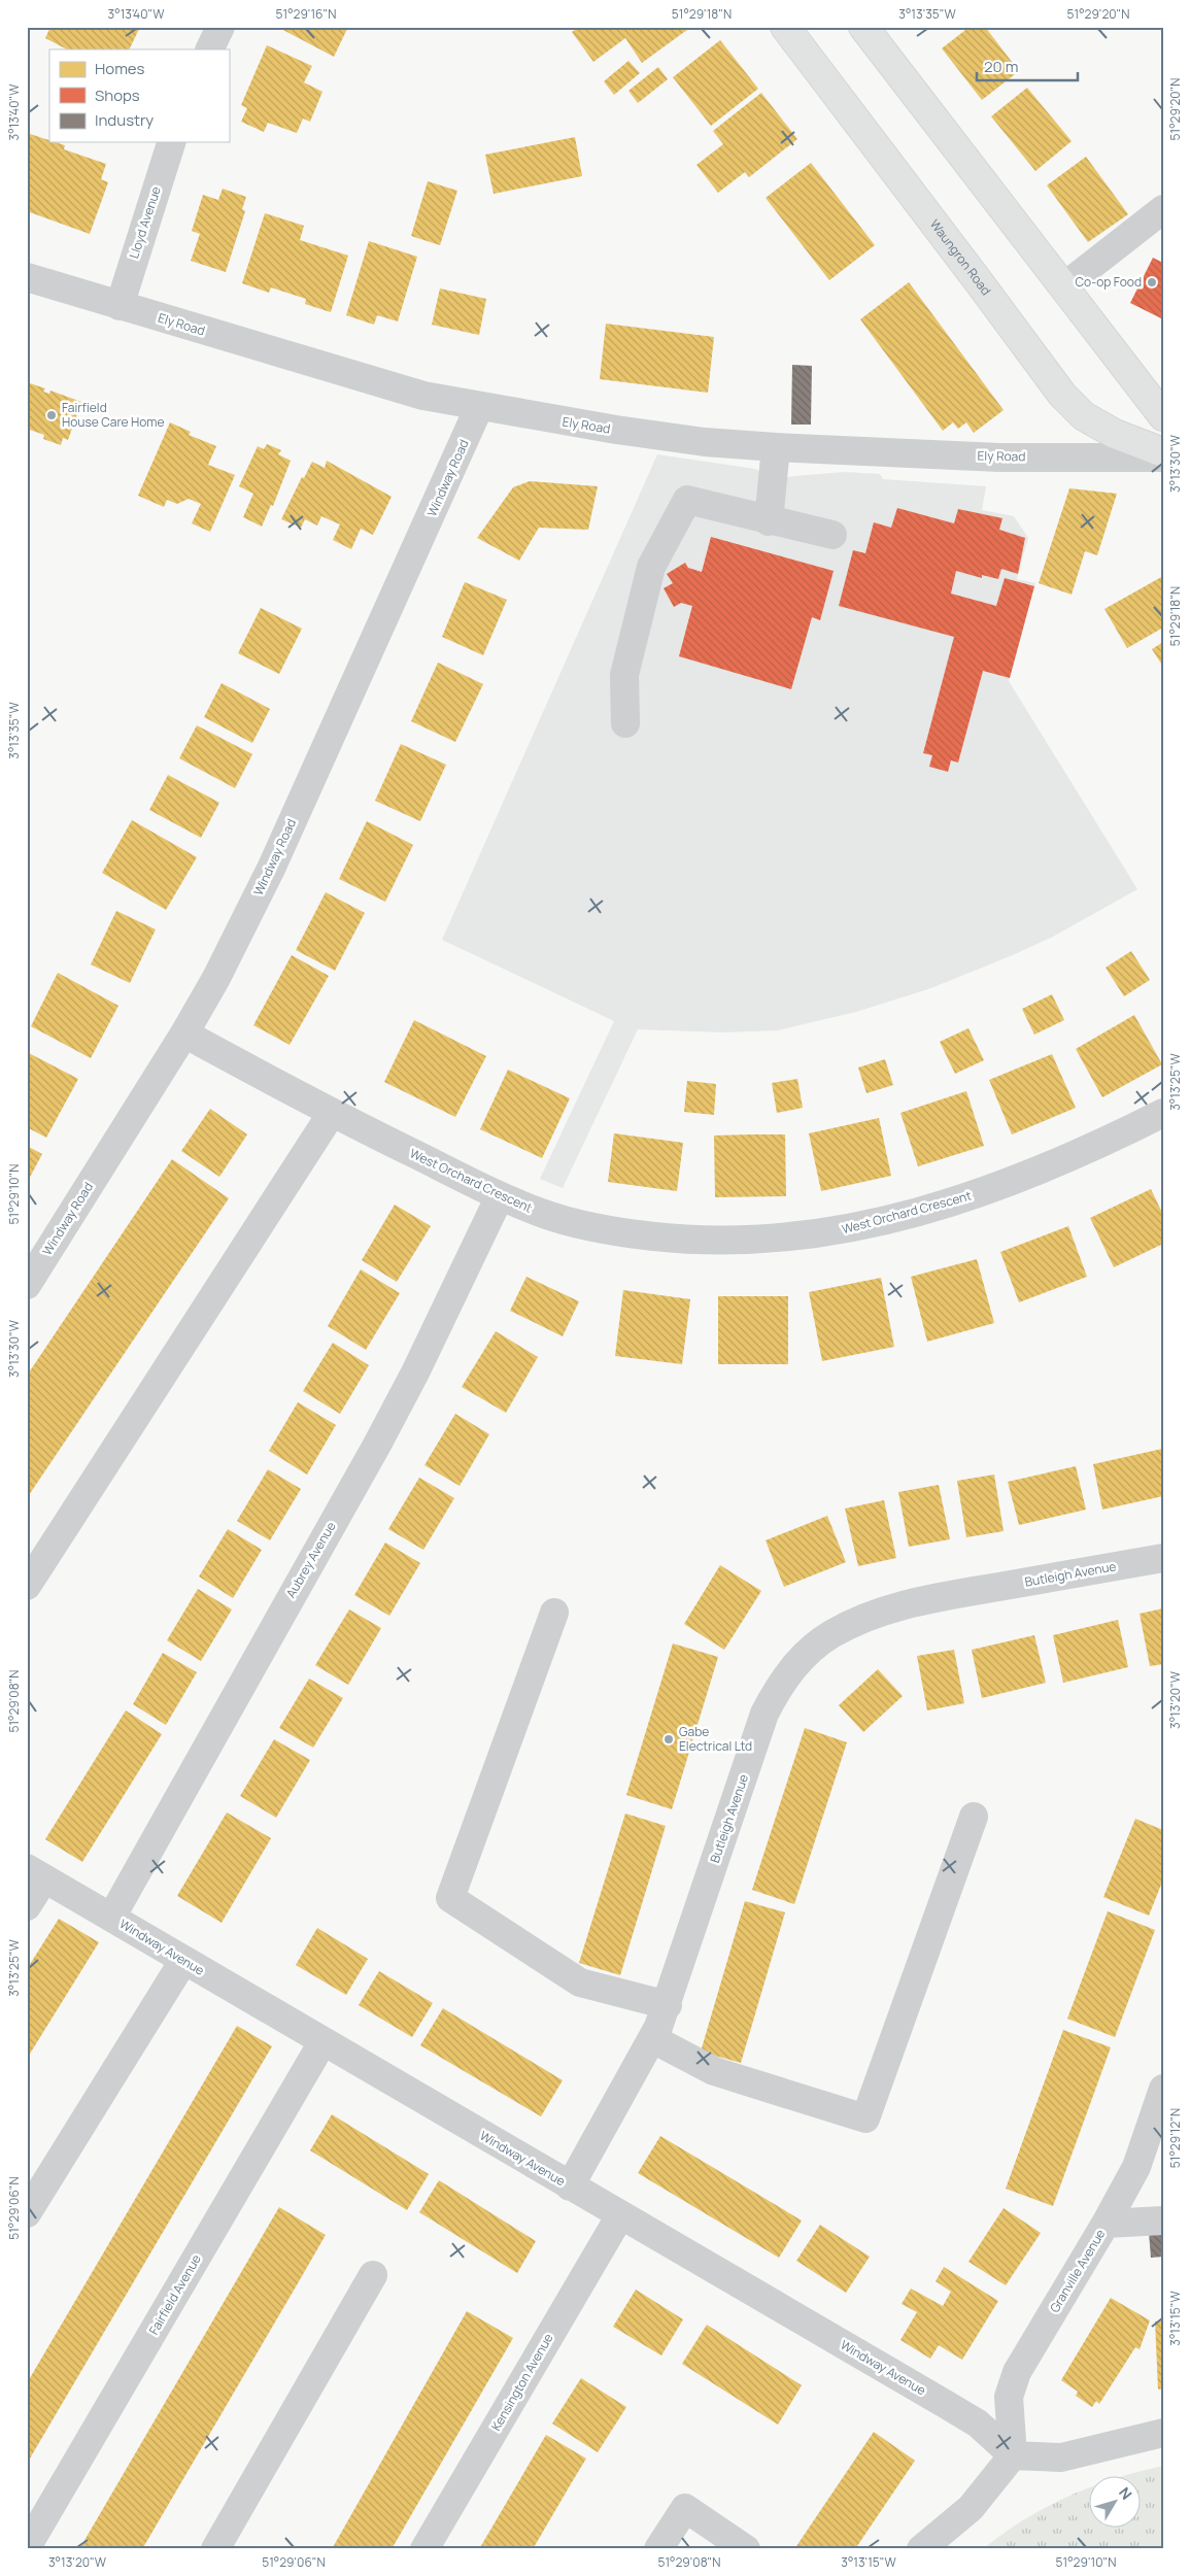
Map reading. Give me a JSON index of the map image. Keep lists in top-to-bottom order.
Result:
{
  "streets": {
    "main road": ["Waungron Road"],
    "street": [
      "Lloyd Avenue",
      "Ely Road",
      "Windway Road",
      "West Orchard Crescent",
      "Aubrey Avenue",
      "Butleigh Avenue",
      "Windway Avenue",
      "Granville Avenue",
      "Fairfield Avenue",
      "Kensington Avenue"
    ]
  },
  "crossings": [
    ["Lloyd Avenue", "Ely Road"],
    ["Ely Road", "Windway Road"],
    ["Windway Road", "West Orchard Crescent"],
    ["West Orchard Crescent", "Aubrey Avenue"],
    ["Aubrey Avenue", "Windway Avenue"],
    ["Butleigh Avenue", "Windway Avenue"],
    ["Windway Avenue", "Granville Avenue"],
    ["Windway Avenue", "Fairfield Avenue"],
    ["Windway Avenue", "Kensington Avenue"]
  ],
  "places": ["Co-op Food", "Fairfield House Care Home", "Gabe Electrical Ltd"],
  "legend": ["Homes", "Shops", "Industry"],
  "scale_bar": "20 m",
  "north": "top right",
  "coordinates": [
    "3°13'40\"W",
    "51°29'16\"N",
    "51°29'18\"N",
    "3°13'35\"W",
    "51°29'20\"N",
    "3°13'30\"W",
    "3°13'25\"W",
    "51°29'10\"N",
    "3°13'20\"W",
    "51°29'08\"N",
    "51°29'12\"N",
    "51°29'06\"N",
    "3°13'15\"W"
  ]
}
